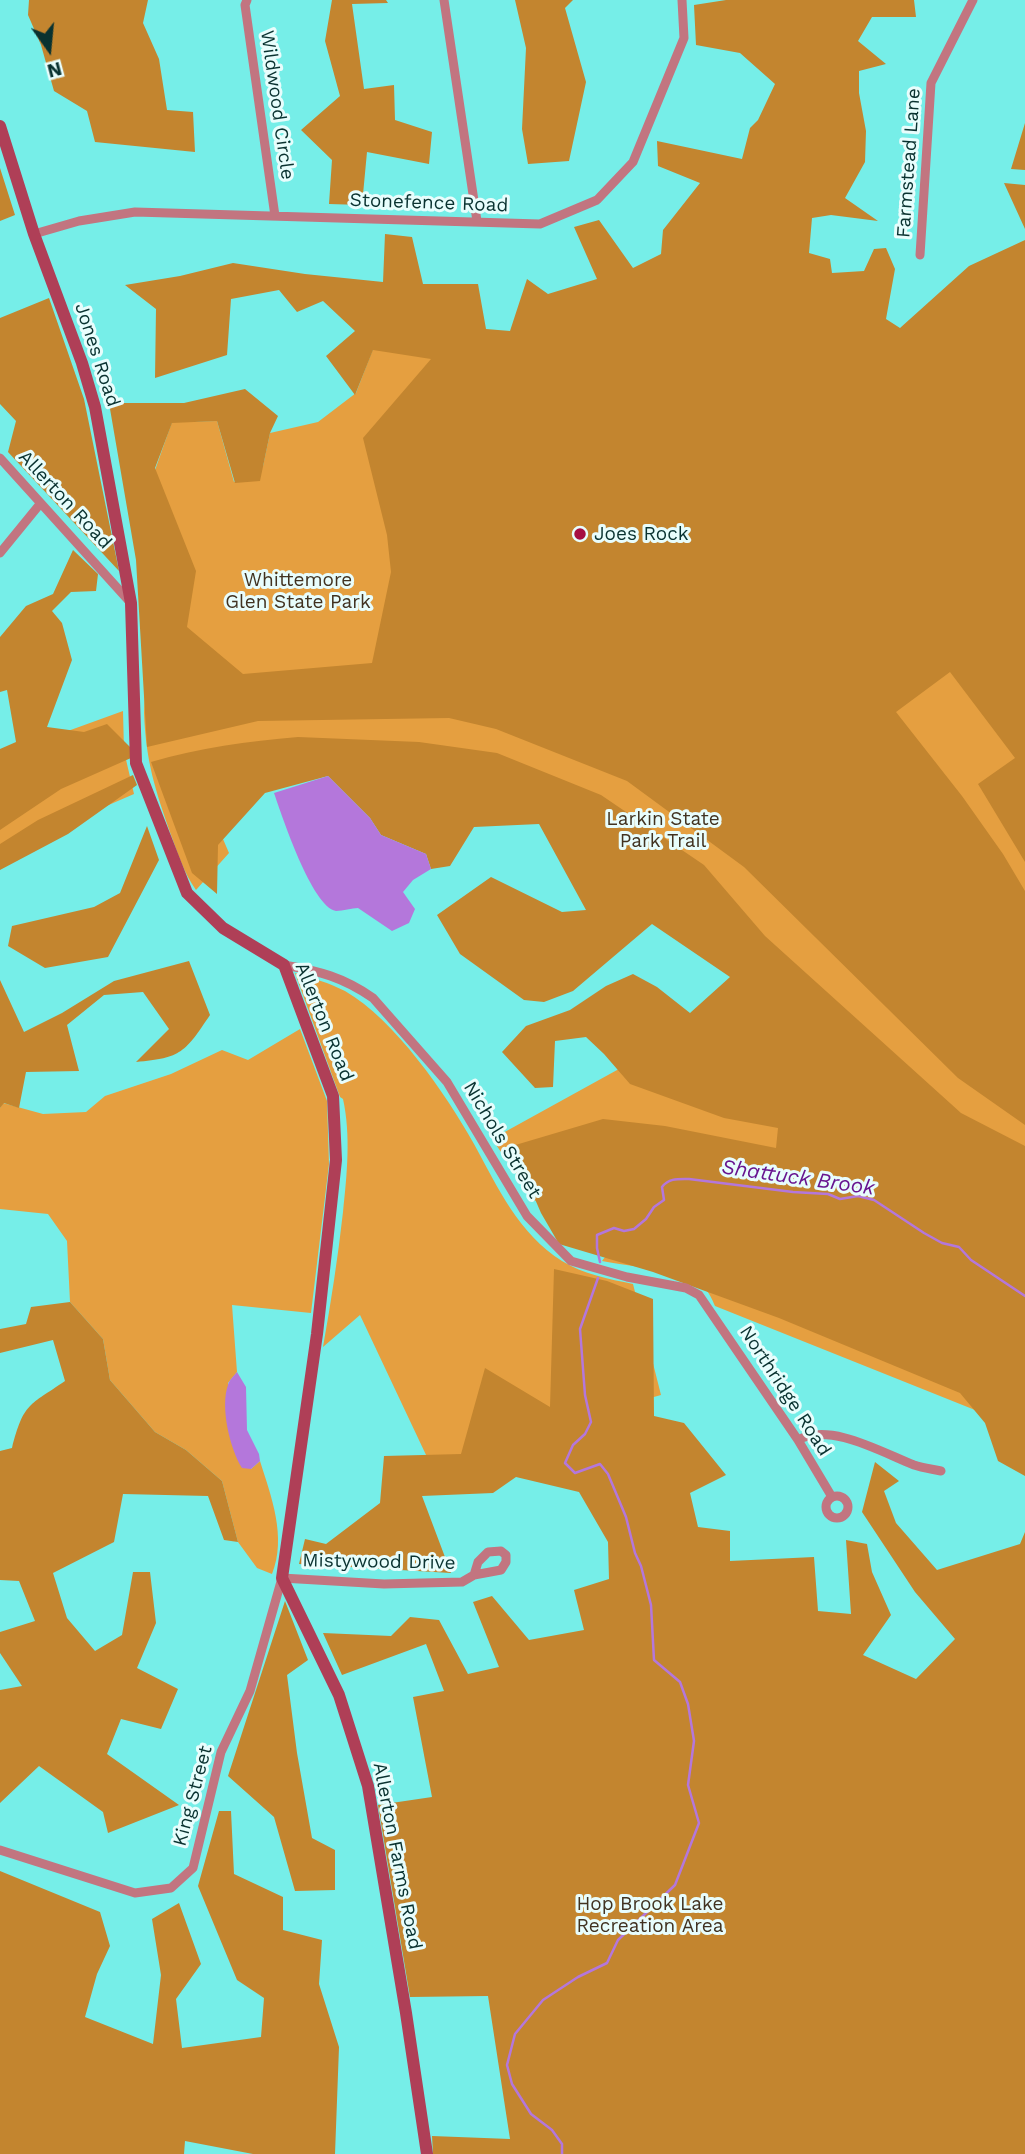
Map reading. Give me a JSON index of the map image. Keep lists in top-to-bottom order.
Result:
{
  "streets": {
    "street": [
      "Wildwood Circle",
      "Farmstead Lane",
      "Stonefence Road",
      "Jones Road",
      "Allerton Road",
      "Nichols Street",
      "Northridge Road",
      "Mistywood Drive",
      "King Street",
      "Allerton Farms Road"
    ]
  },
  "crossings": [
    ["Wildwood Circle", "Stonefence Road"],
    ["Stonefence Road", "Jones Road"],
    ["Jones Road", "Allerton Road"],
    ["Allerton Road", "Nichols Street"],
    ["Allerton Road", "Mistywood Drive"],
    ["Allerton Road", "King Street"],
    ["Allerton Road", "Allerton Farms Road"],
    ["Nichols Street", "Northridge Road"],
    ["Mistywood Drive", "King Street"],
    ["Mistywood Drive", "Allerton Farms Road"],
    ["King Street", "Allerton Farms Road"]
  ],
  "water": ["Shattuck Brook"],
  "parks": ["Whittemore Glen State Park", "Larkin State Park Trail", "Hop Brook Lake Recreation Area"],
  "places": ["Joes Rock"],
  "north": "bottom"
}
